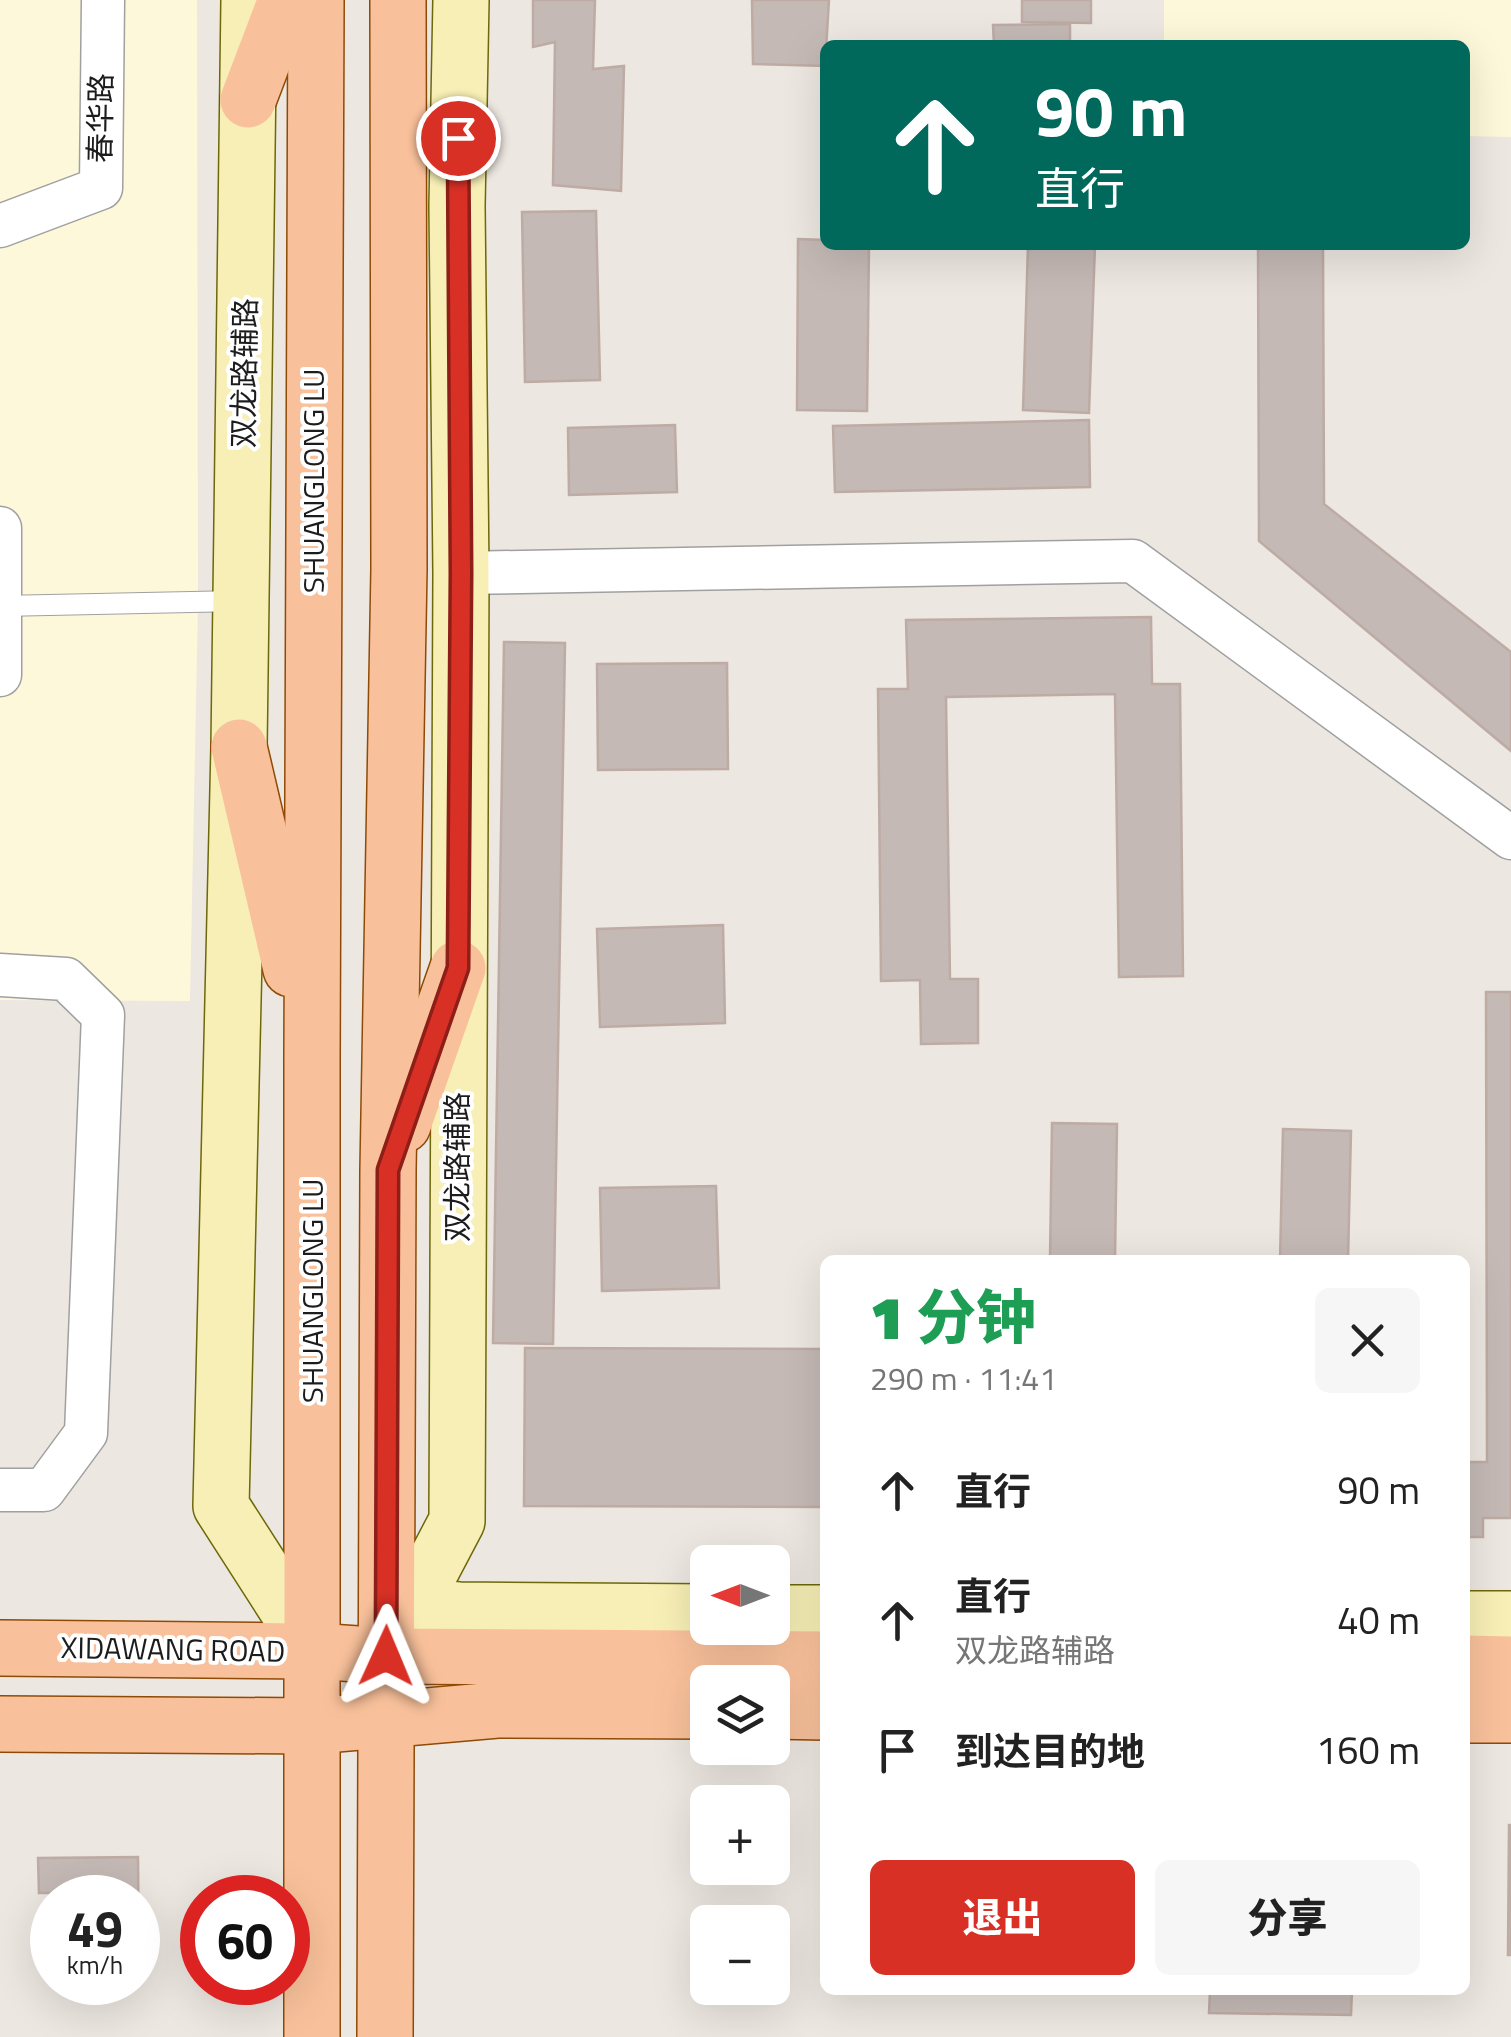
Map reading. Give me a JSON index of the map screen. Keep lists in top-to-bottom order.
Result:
{
  "streets": {
    "main road": ["双龙路辅路", "SHUANGLONG LU", "XIDAWANG ROAD"],
    "street": ["春华路"]
  },
  "crossings": [
    ["双龙路辅路", "XIDAWANG ROAD"],
    ["SHUANGLONG LU", "XIDAWANG ROAD"]
  ],
  "north": "left",
  "page": {
    "turn": ["90 m", "直行"],
    "heading": ["1 分钟", "290 m · 11:41"],
    "list": [
      {
        "name": "直行",
        "value": "90 m"
      },
      {
        "name": "直行",
        "note": "双龙路辅路",
        "value": "40 m"
      },
      {
        "name": "到达目的地",
        "value": "160 m"
      }
    ],
    "map_buttons": ["+", "−"],
    "buttons": ["退出", "分享"],
    "speed": "49 km/h",
    "limit": "60"
  }
}
